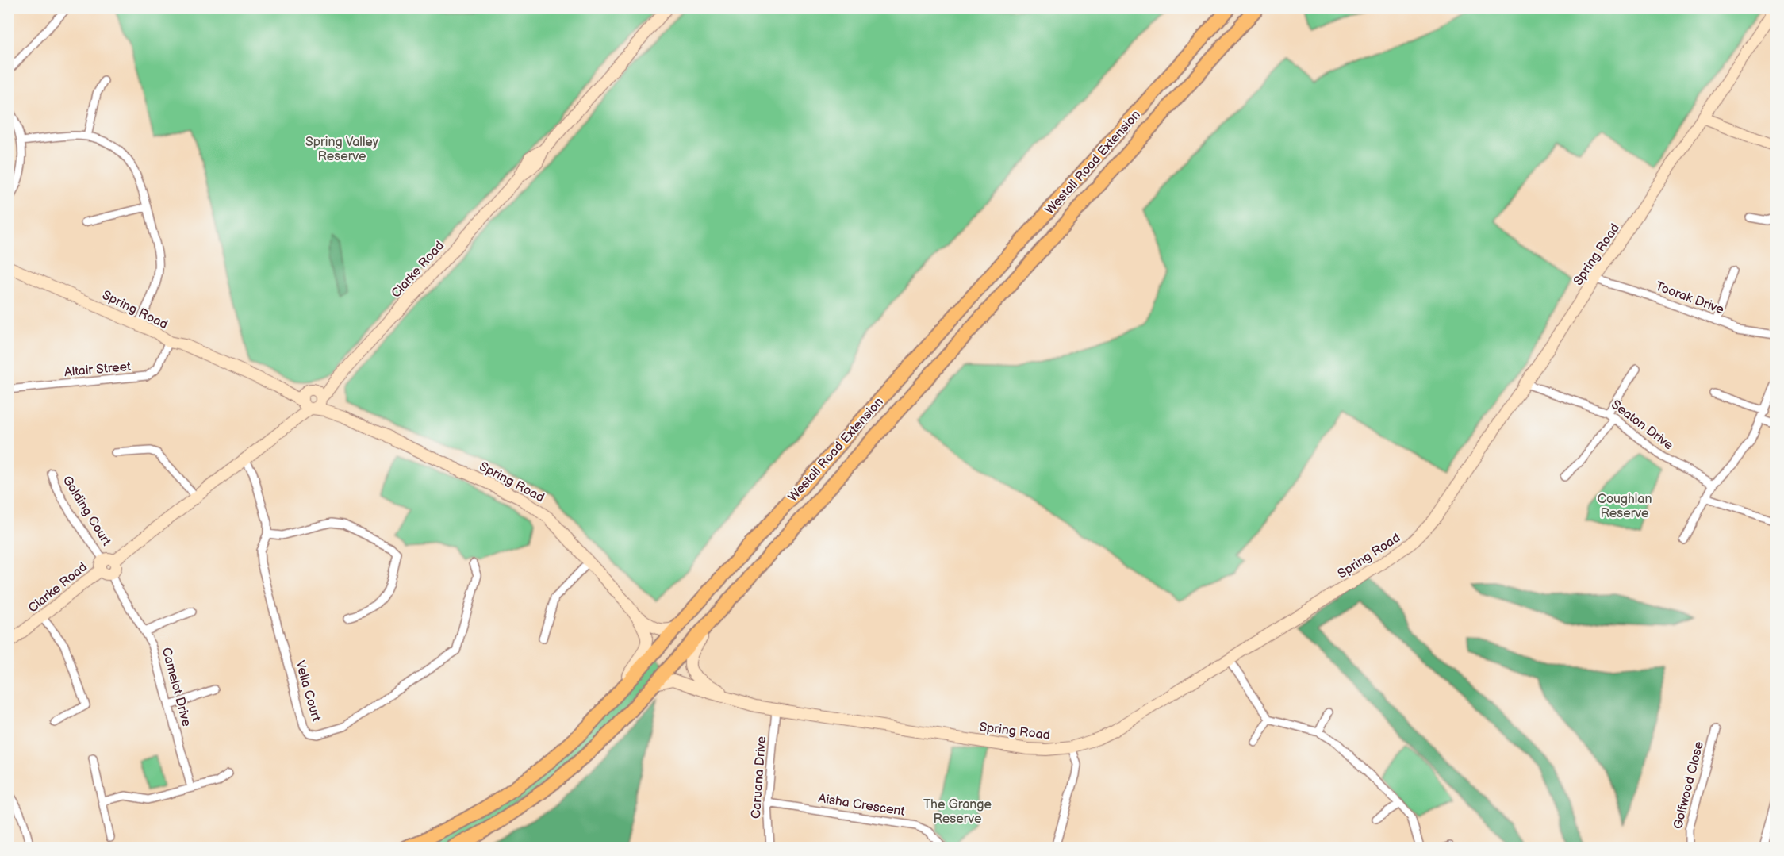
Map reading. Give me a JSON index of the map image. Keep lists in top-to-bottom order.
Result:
{
  "streets": {
    "highway": ["Westall Road Extension"],
    "main road": ["Spring Road", "Clarke Road"],
    "street": [
      "Toorak Drive",
      "Altair Street",
      "Seaton Drive",
      "Golding Court",
      "Camelot Drive",
      "Vella Court",
      "Caruana Drive",
      "Golfwood Close",
      "Aisha Crescent"
    ]
  },
  "crossings": [
    ["Westall Road Extension", "Spring Road"],
    ["Spring Road", "Clarke Road"],
    ["Spring Road", "Toorak Drive"],
    ["Spring Road", "Altair Street"],
    ["Spring Road", "Seaton Drive"],
    ["Spring Road", "Caruana Drive"],
    ["Clarke Road", "Golding Court"],
    ["Clarke Road", "Camelot Drive"],
    ["Clarke Road", "Vella Court"],
    ["Golding Court", "Camelot Drive"],
    ["Caruana Drive", "Aisha Crescent"]
  ],
  "parks": ["Spring Valley Reserve", "Coughlan Reserve", "The Grange Reserve"]
}
